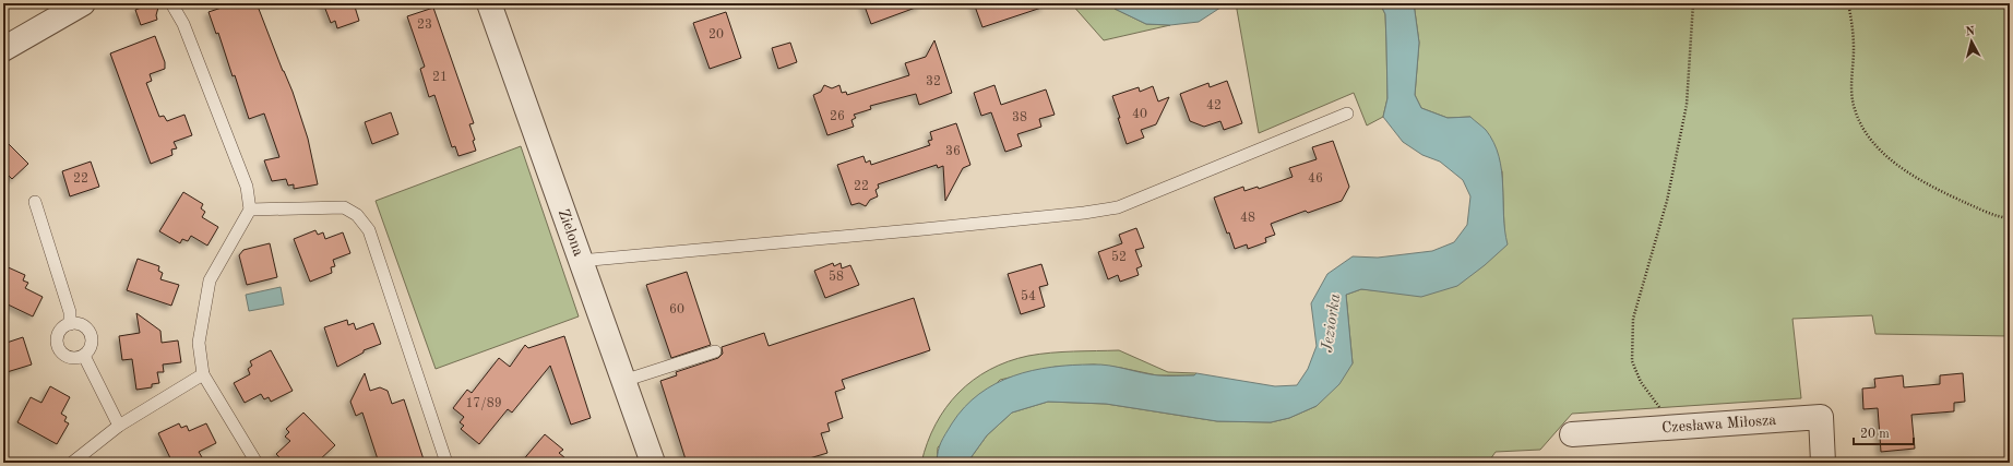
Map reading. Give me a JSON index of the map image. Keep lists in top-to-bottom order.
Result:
{
  "streets": {
    "street": ["Zielona", "Czesława Miłosza"]
  },
  "water": ["Jeziorka"],
  "house_numbers": [
    "23",
    "20",
    "21",
    "32",
    "42",
    "40",
    "26",
    "38",
    "36",
    "22",
    "46",
    "22",
    "48",
    "52",
    "58",
    "54",
    "60",
    "17/89"
  ],
  "scale_bar": "20 m",
  "north": "top"
}
